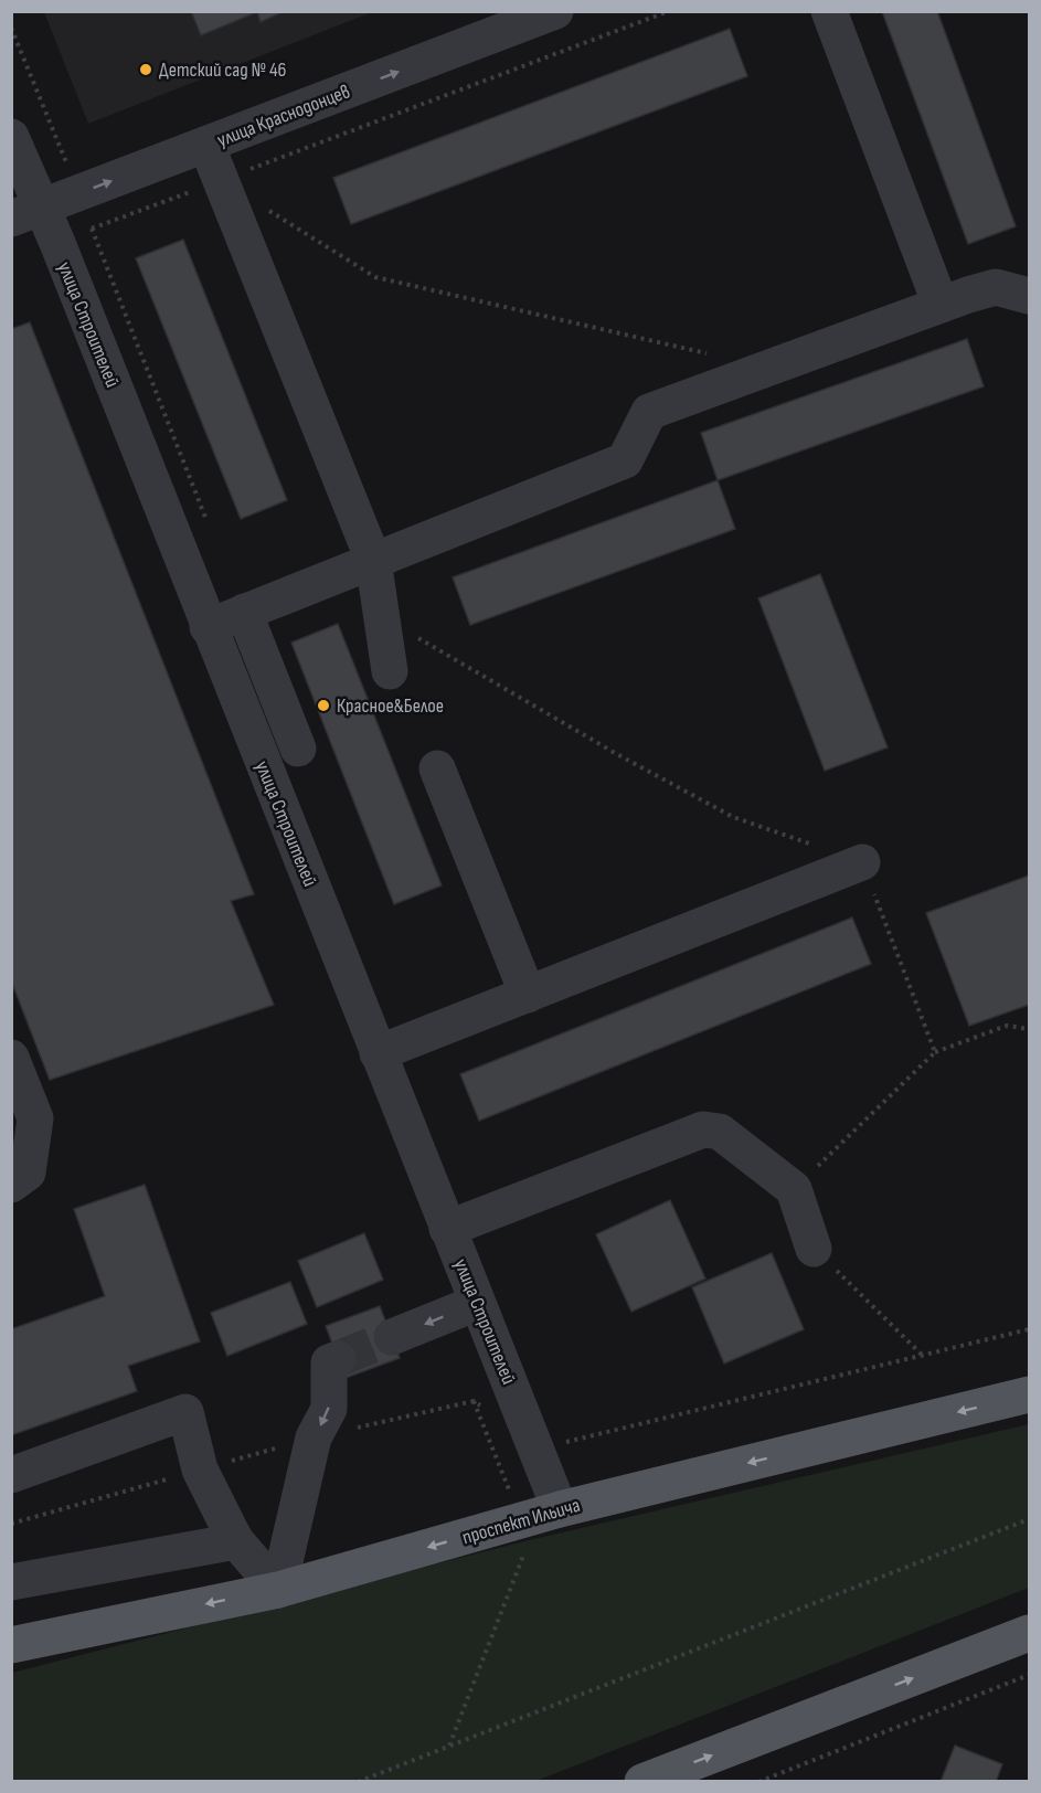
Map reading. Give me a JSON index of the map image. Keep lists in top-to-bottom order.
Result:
{
  "streets": {
    "main road": ["проспект Ильича"],
    "street": ["улица Краснодонцев", "улица Строителей"]
  },
  "crossings": [
    ["улица Краснодонцев", "улица Строителей"],
    ["улица Строителей", "проспект Ильича"]
  ],
  "one_way": ["улица Краснодонцев"],
  "places": ["Детский сад № 46", "Красное&Белое"]
}
